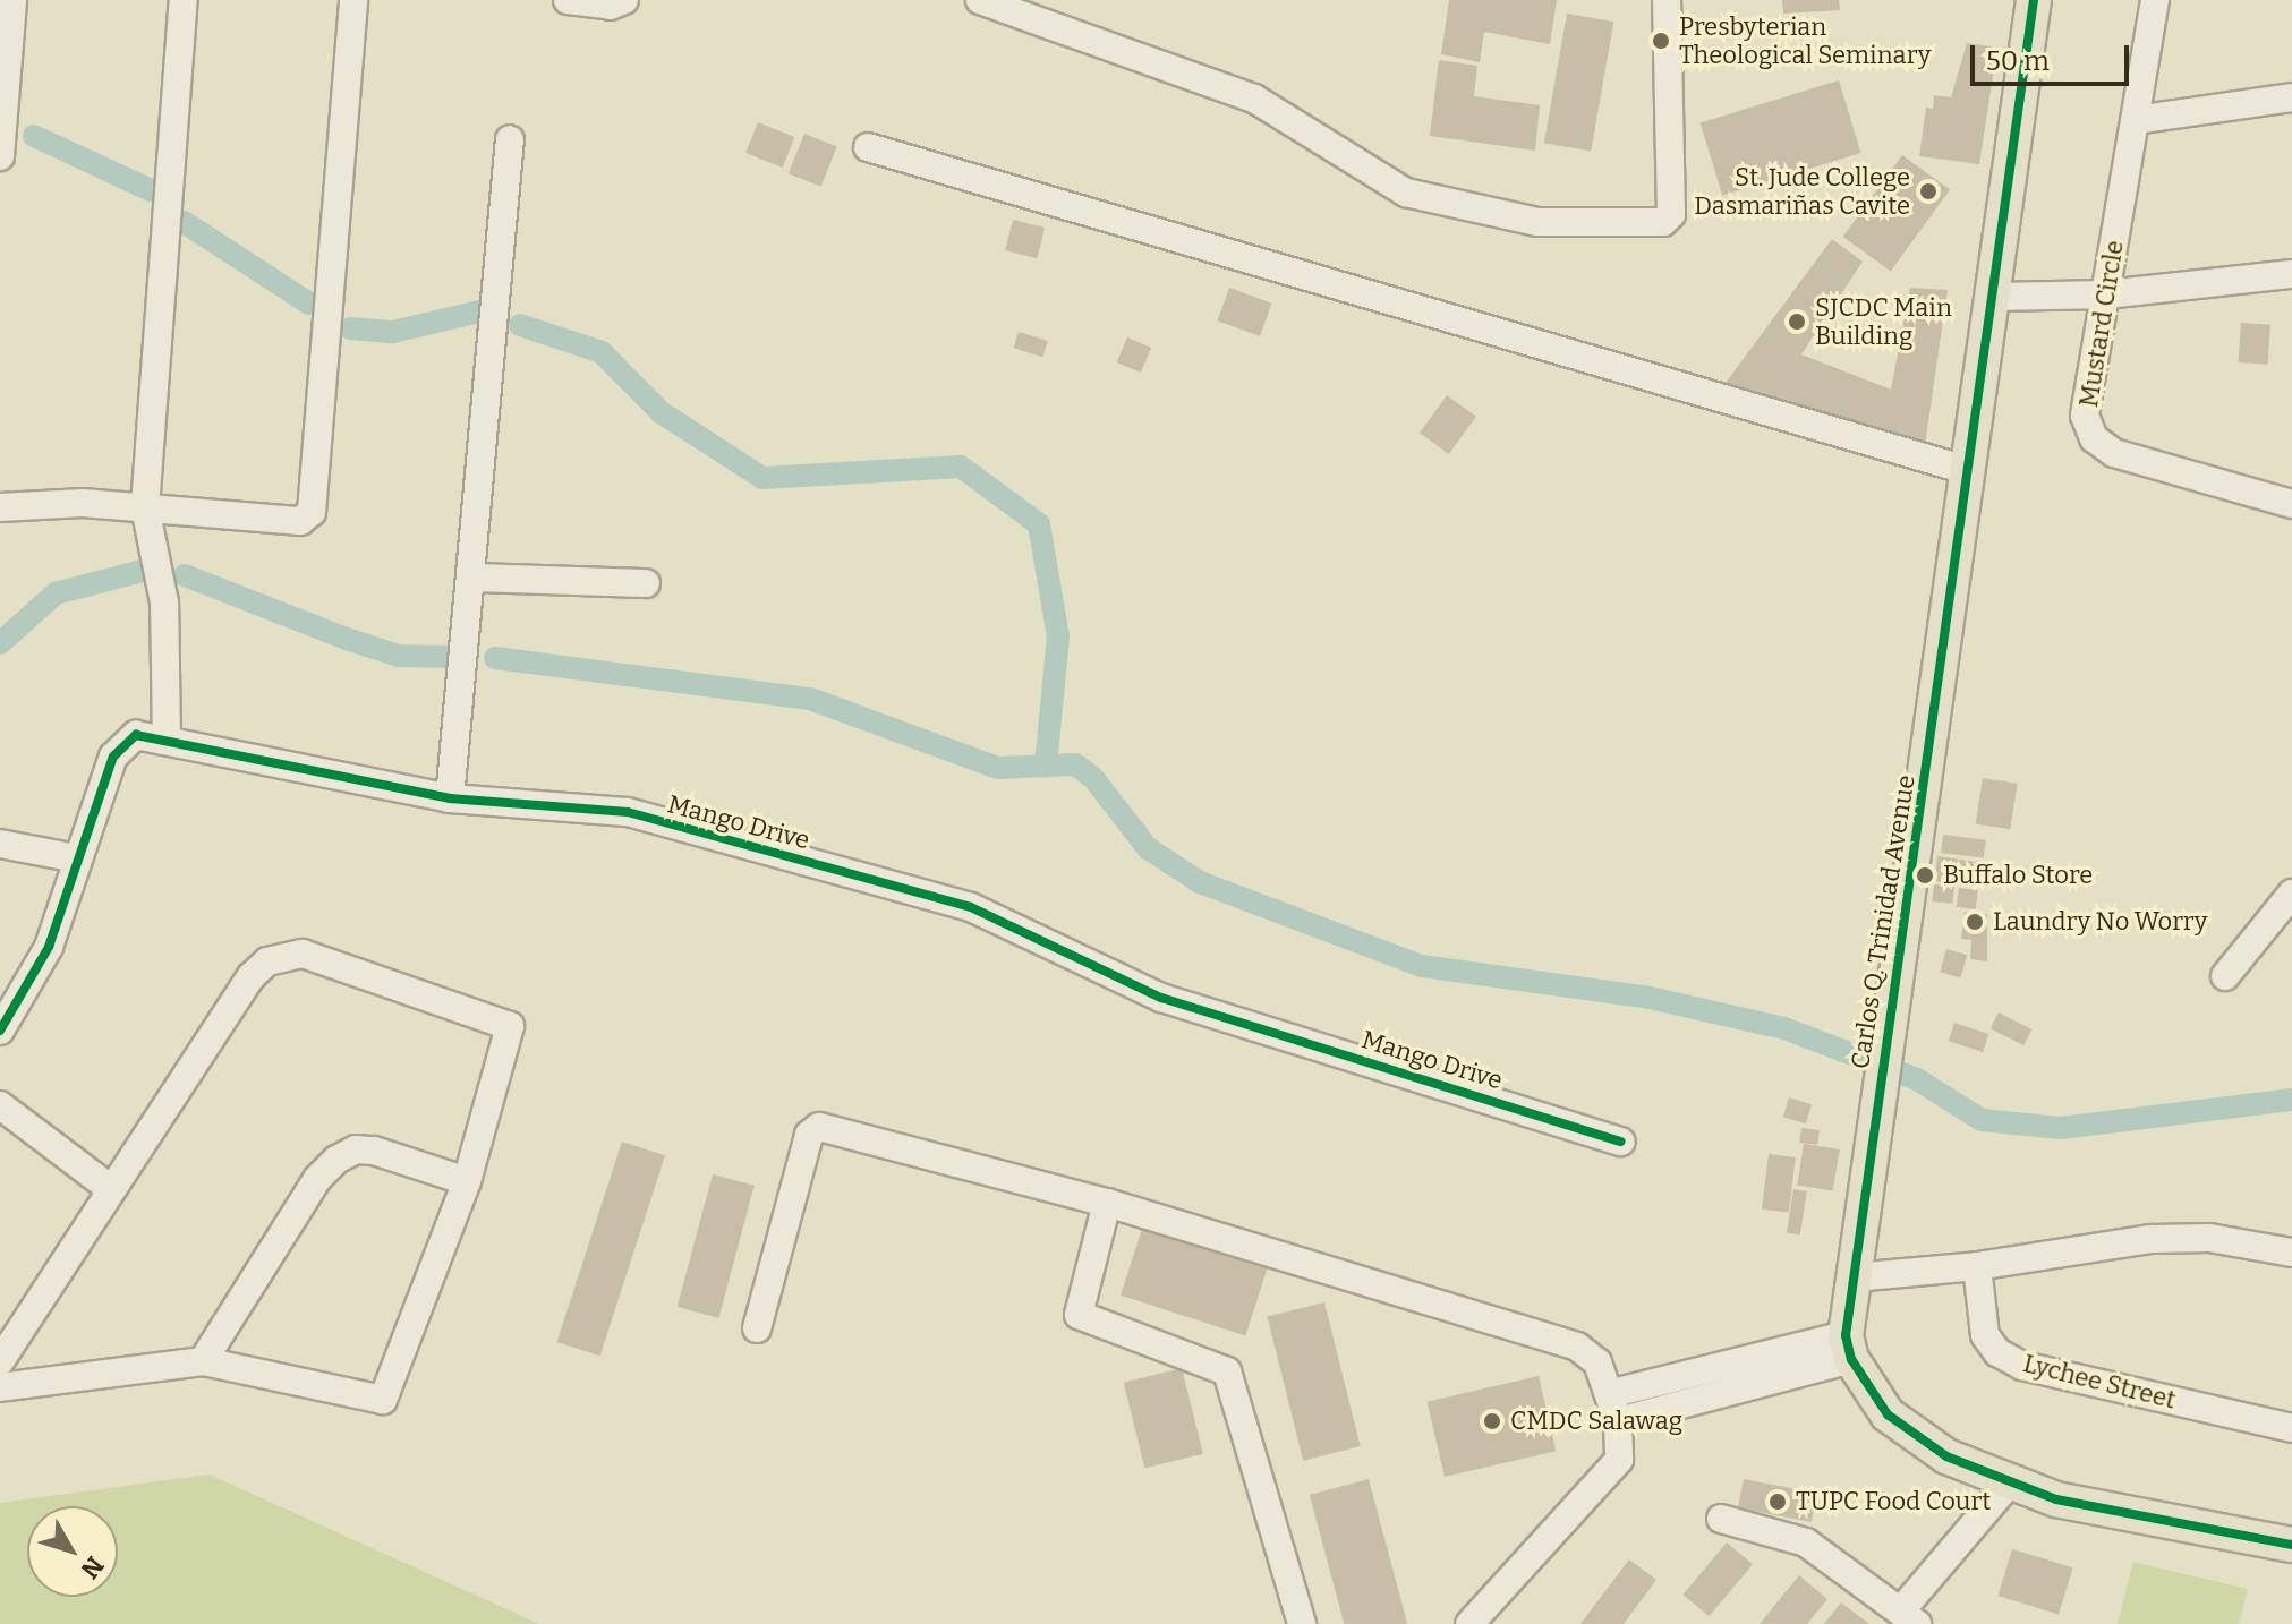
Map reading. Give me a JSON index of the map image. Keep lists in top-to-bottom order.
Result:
{
  "streets": {
    "main road": ["Carlos Q. Trinidad Avenue"],
    "street": ["Mustard Circle", "Mango Drive", "Lychee Street"]
  },
  "places": [
    "Presbyterian Theological Seminary",
    "St. Jude College Dasmariñas Cavite",
    "SJCDC Main Building",
    "Buffalo Store",
    "Laundry No Worry",
    "CMDC Salawag",
    "TUPC Food Court"
  ],
  "scale_bar": "50 m",
  "north": "bottom right"
}
